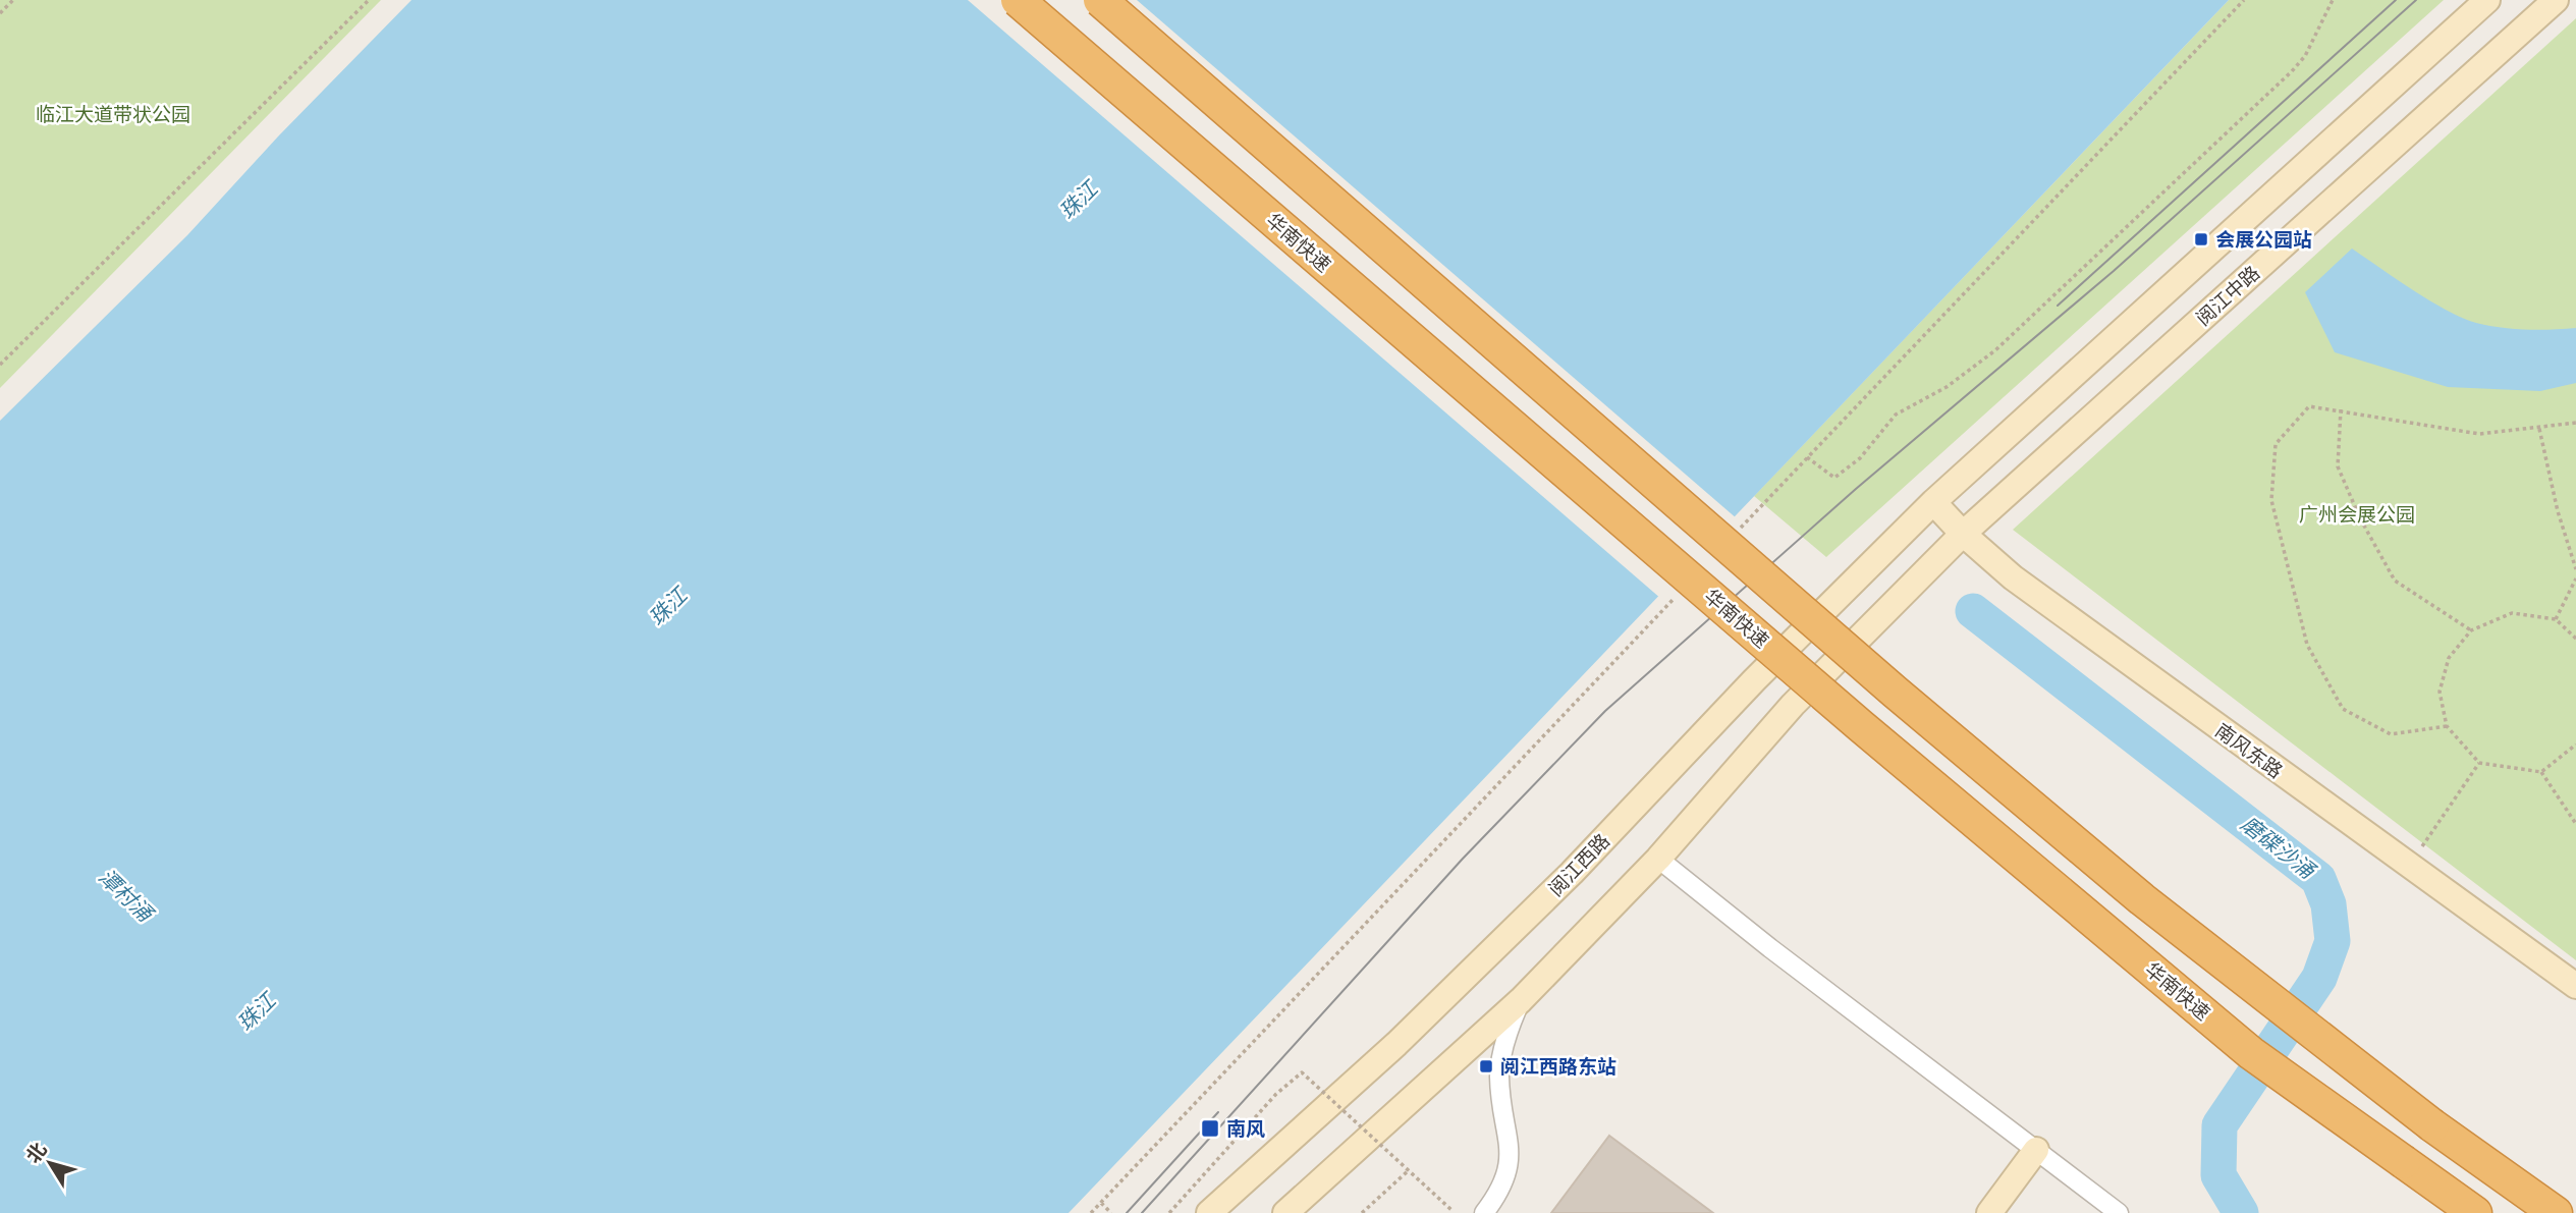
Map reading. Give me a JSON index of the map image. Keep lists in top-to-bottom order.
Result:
{
  "streets": {
    "highway": ["华南快速"],
    "main road": ["阅江中路", "南风东路", "阅江西路"]
  },
  "crossings": [
    ["阅江中路", "南风东路"],
    ["南风东路", "阅江西路"]
  ],
  "water": ["珠江", "磨碟沙涌", "潭村涌"],
  "parks": ["临江大道带状公园", "广州会展公园"],
  "places": {
    "transit": ["会展公园站", "阅江西路东站", "南风"]
  },
  "north": "top left"
}
